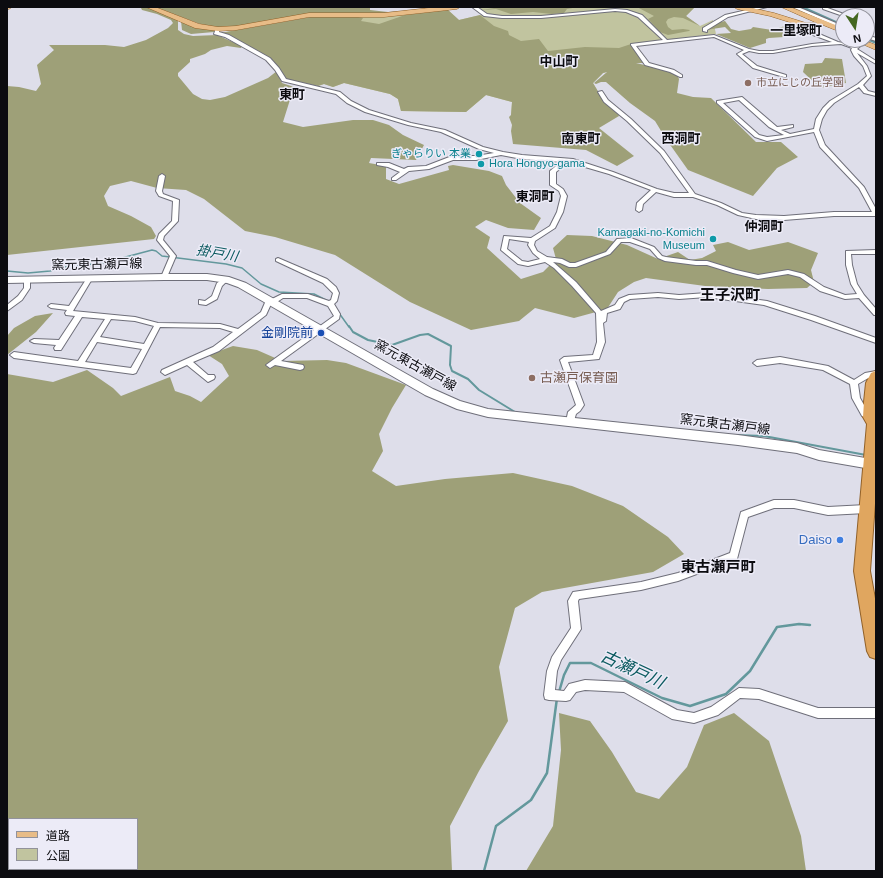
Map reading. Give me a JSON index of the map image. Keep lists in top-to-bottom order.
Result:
{
  "streets": {
    "main road": ["窯元東古瀬戸線"]
  },
  "districts": [
    "一里塚町",
    "中山町",
    "東町",
    "南東町",
    "西洞町",
    "東洞町",
    "仲洞町",
    "王子沢町",
    "東古瀬戸町"
  ],
  "water": ["掛戸川", "古瀬戸川"],
  "places": [
    "市立にじの丘学園",
    "ぎゃらりい 本業",
    "Hora Hongyo-gama",
    "Kamagaki-no-Komichi Museum",
    "金剛院前",
    "古瀬戸保育園",
    "Daiso"
  ],
  "legend": ["道路", "公園"],
  "north": "bottom"
}
